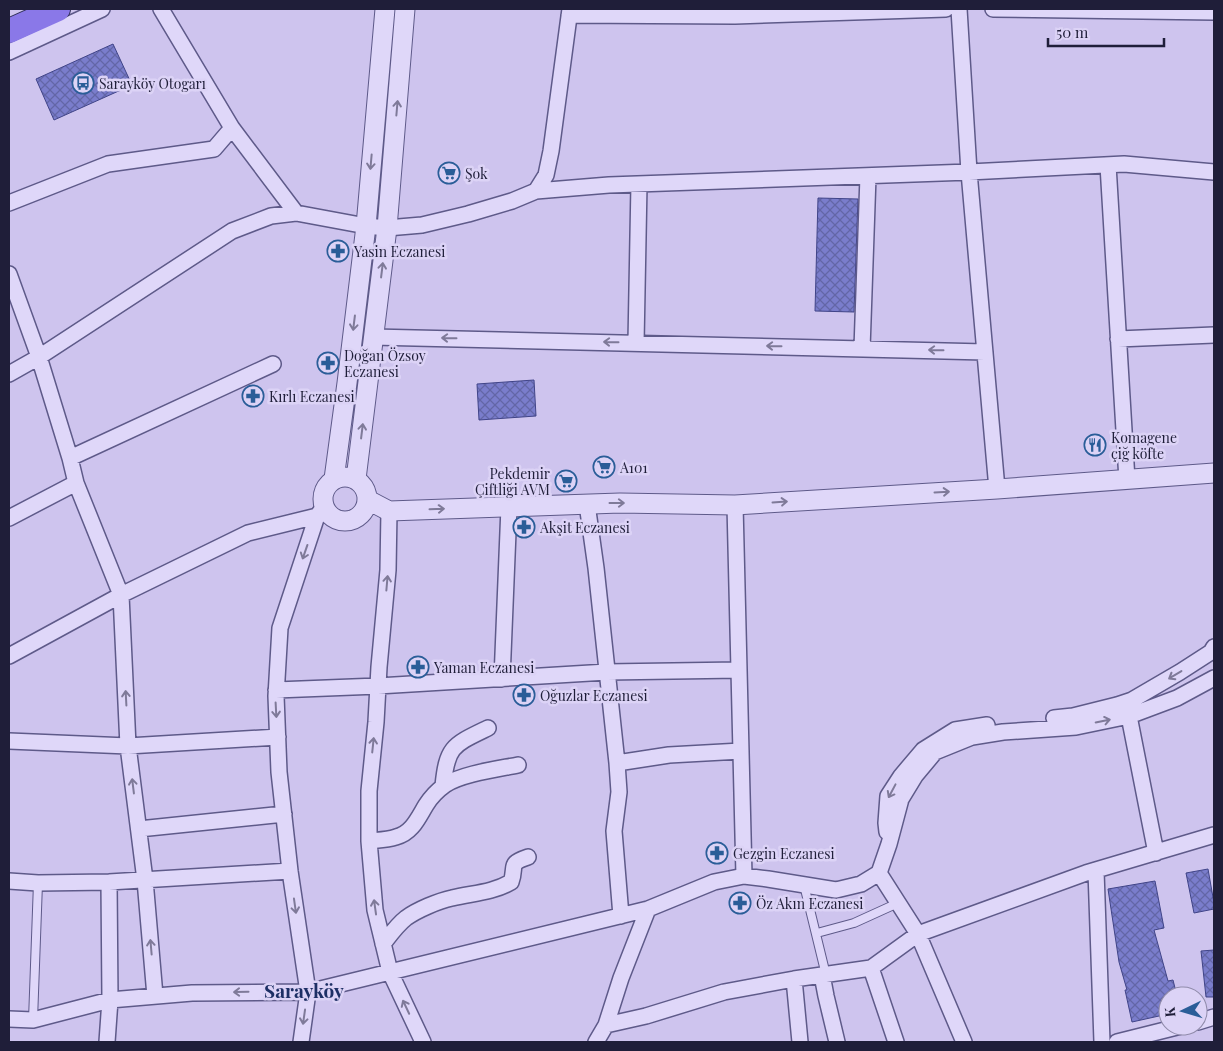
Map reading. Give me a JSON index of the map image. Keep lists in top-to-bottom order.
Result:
{
  "districts": ["Sarayköy"],
  "places": {
    "bus stop": ["Sarayköy Otogarı"],
    "supermarket": ["Şok", "A101", "Pekdemir Çiftliği AVM"],
    "pharmacy": [
      "Yasin Eczanesi",
      "Doğan Özsoy Eczanesi",
      "Kırlı Eczanesi",
      "Akşit Eczanesi",
      "Yaman Eczanesi",
      "Oğuzlar Eczanesi",
      "Gezgin Eczanesi",
      "Öz Akın Eczanesi"
    ],
    "restaurant": ["Komagene çiğ köfte"]
  },
  "scale_bar": "50 m",
  "north": "left"
}
